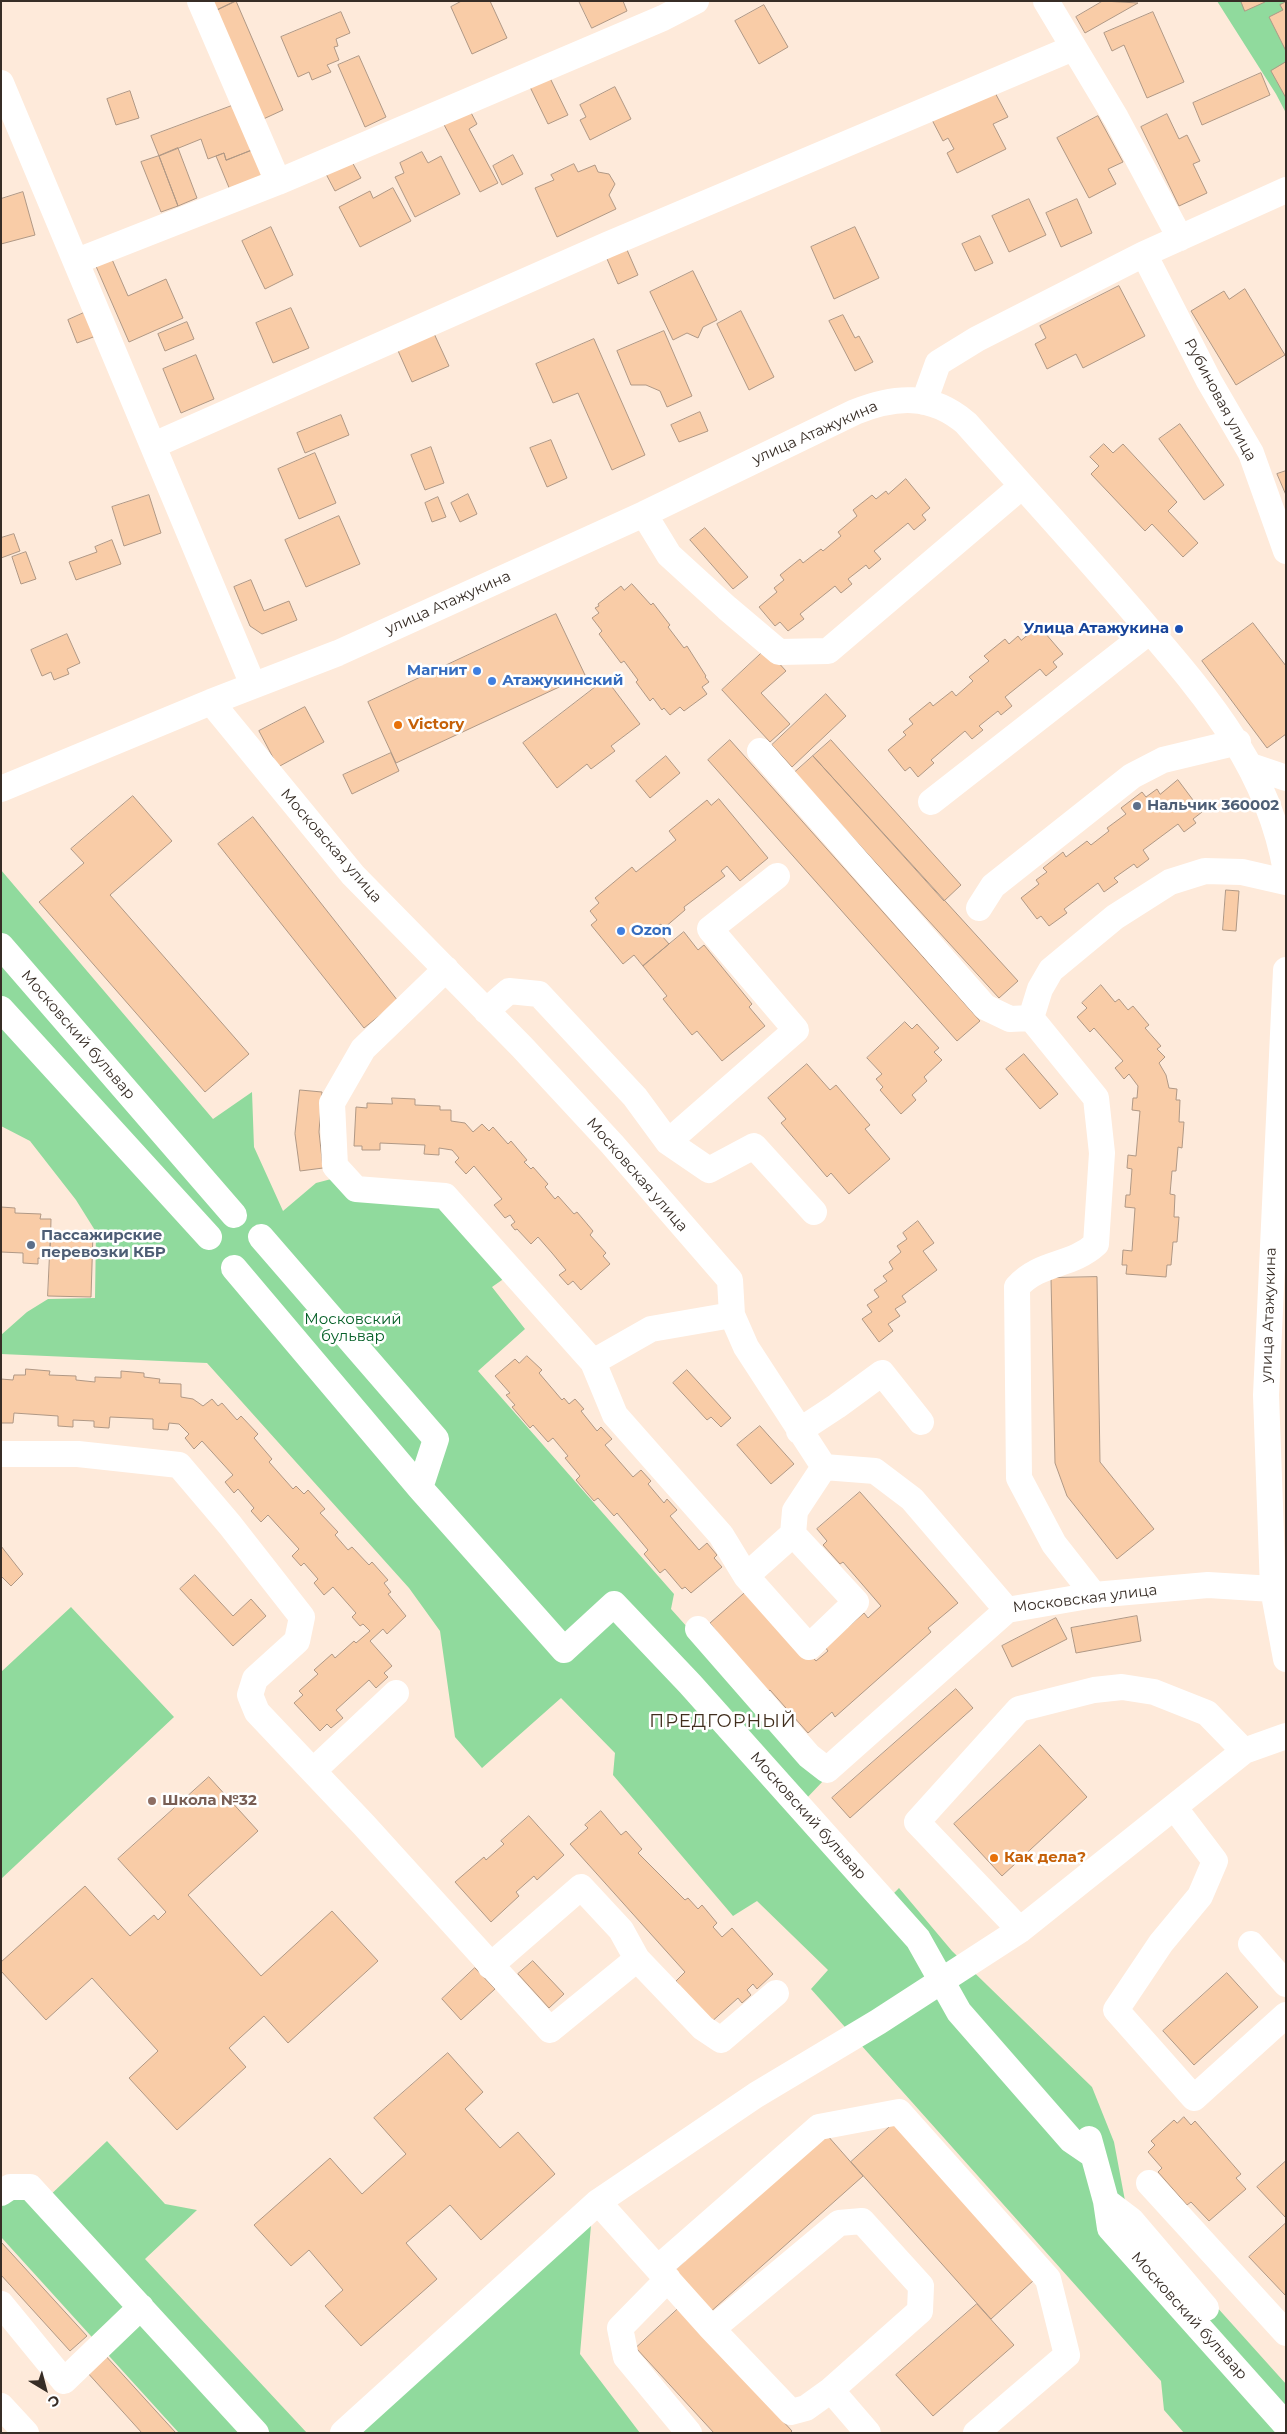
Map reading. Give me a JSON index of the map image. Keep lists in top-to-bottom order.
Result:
{
  "streets": {
    "street": [
      "Рубиновая улица",
      "улица Атажукина",
      "Московская улица",
      "Московский бульвар"
    ]
  },
  "crossings": [
    ["улица Атажукина", "Московская улица"]
  ],
  "districts": ["ПРЕДГОРНЫЙ"],
  "parks": ["Московский бульвар"],
  "places": [
    "Улица Атажукина",
    "Магнит",
    "Атажукинский",
    "Victory",
    "Нальчик 360002",
    "Ozon",
    "Пассажирские перевозки КБР",
    "Школа №32",
    "Как дела?"
  ],
  "north": "bottom right"
}
